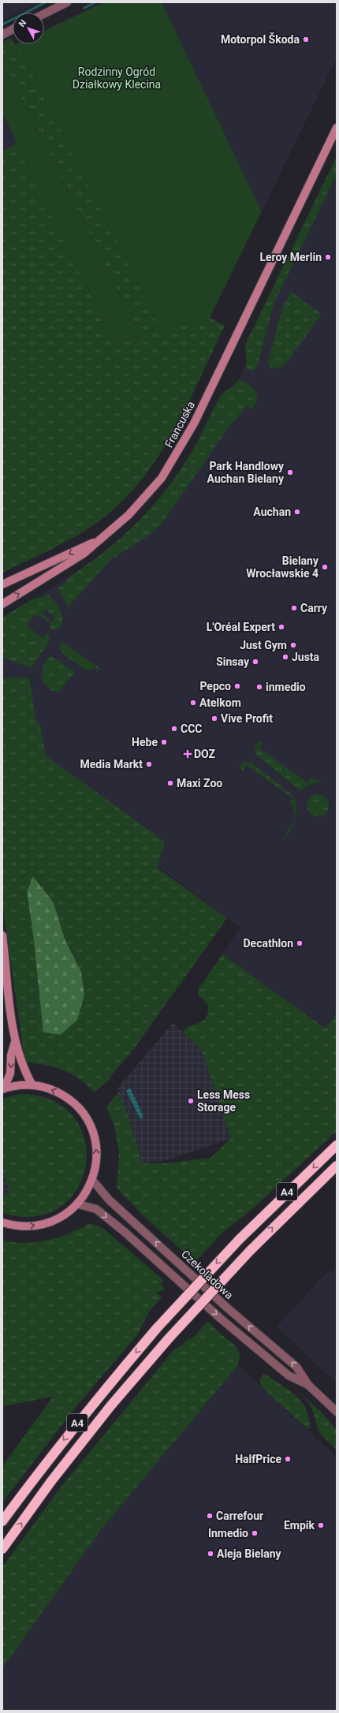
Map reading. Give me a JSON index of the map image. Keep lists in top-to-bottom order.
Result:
{
  "streets": {
    "highway": ["A4"],
    "main road": ["Francuska"],
    "street": ["Czekoladowa"]
  },
  "parks": ["Rodzinny Ogród Działkowy Klecina"],
  "places": {
    "other": [
      "Motorpol Škoda",
      "Leroy Merlin",
      "Park Handlowy Auchan Bielany",
      "Auchan",
      "Bielany Wrocławskie 4",
      "Carry",
      "L'Oréal Expert",
      "Just Gym",
      "Justa",
      "Sinsay",
      "Pepco",
      "inmedio",
      "Atelkom",
      "Vive Profit",
      "CCC",
      "Hebe",
      "Media Markt",
      "Maxi Zoo",
      "Decathlon",
      "Less Mess Storage",
      "HalfPrice",
      "Carrefour",
      "Empik",
      "Inmedio",
      "Aleja Bielany"
    ],
    "health": ["DOZ"]
  },
  "north": "top left"
}
